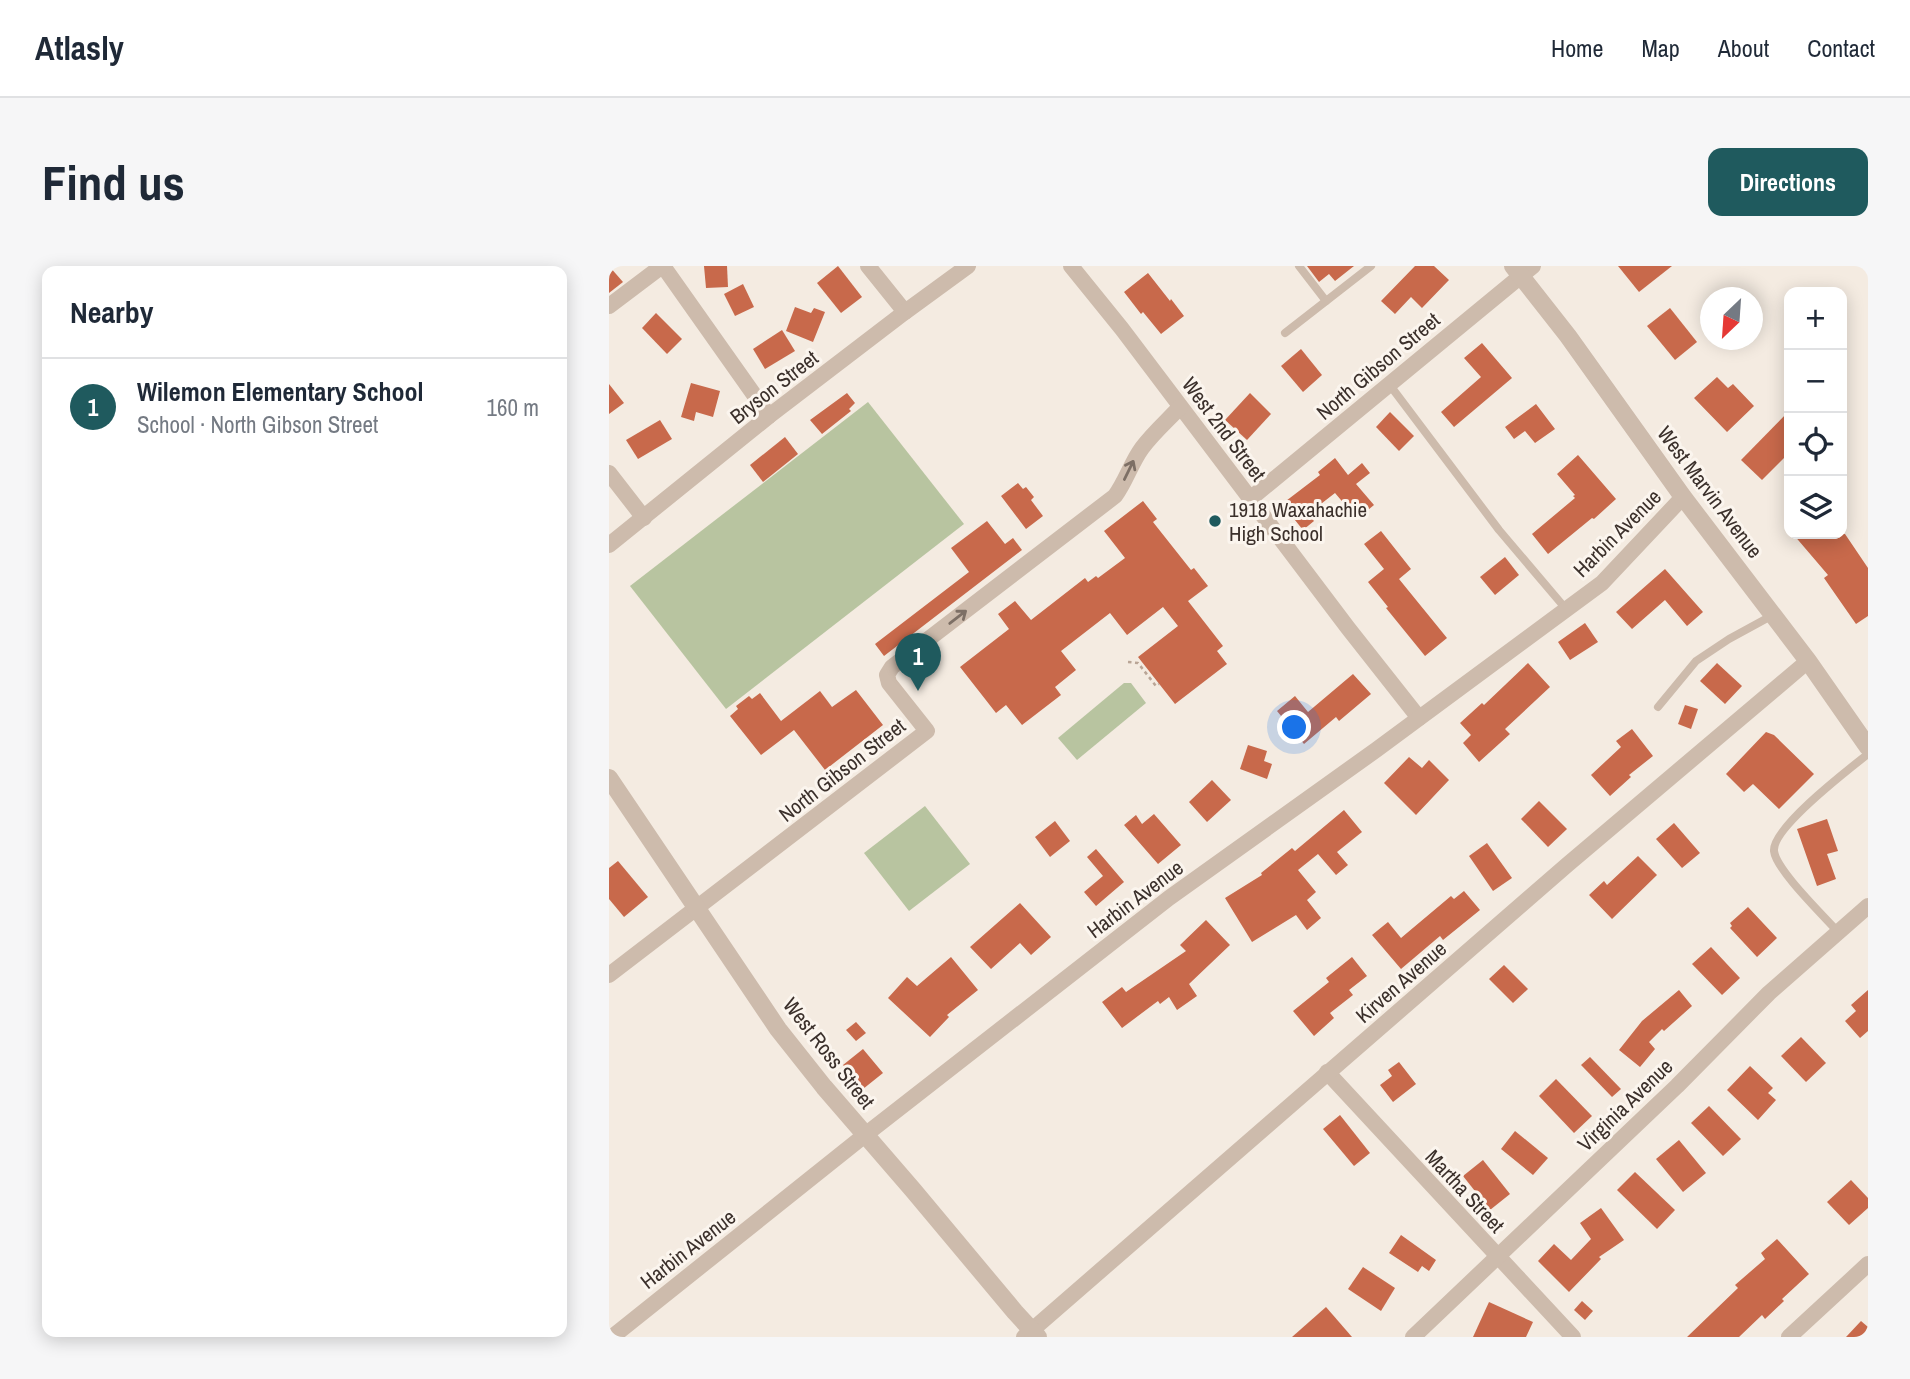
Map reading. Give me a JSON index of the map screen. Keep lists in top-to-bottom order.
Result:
{
  "streets": {
    "street": [
      "North Gibson Street",
      "Bryson Street",
      "West 2nd Street",
      "West Marvin Avenue",
      "Harbin Avenue",
      "Kirven Avenue",
      "West Ross Street",
      "Virginia Avenue",
      "Martha Street"
    ]
  },
  "crossings": [
    ["North Gibson Street", "West 2nd Street"],
    ["North Gibson Street", "West Marvin Avenue"],
    ["North Gibson Street", "West Ross Street"],
    ["West 2nd Street", "Harbin Avenue"],
    ["West Marvin Avenue", "Harbin Avenue"],
    ["West Marvin Avenue", "Kirven Avenue"],
    ["Harbin Avenue", "West Ross Street"],
    ["Kirven Avenue", "West Ross Street"],
    ["Kirven Avenue", "Martha Street"],
    ["Virginia Avenue", "Martha Street"]
  ],
  "one_way": ["North Gibson Street"],
  "places": ["1918 Waxahachie High School"],
  "north": "bottom left",
  "page": {
    "header": "Atlasly",
    "nav": [
      "Home",
      "Map",
      "About",
      "Contact"
    ],
    "buttons": "Directions",
    "title": "Find us",
    "heading": "Nearby",
    "map_buttons": ["+", "−"],
    "list": [
      {
        "mark": "1",
        "name": "Wilemon Elementary School",
        "note": "School · North Gibson Street",
        "value": "160 m"
      }
    ],
    "pins": "1"
  }
}
